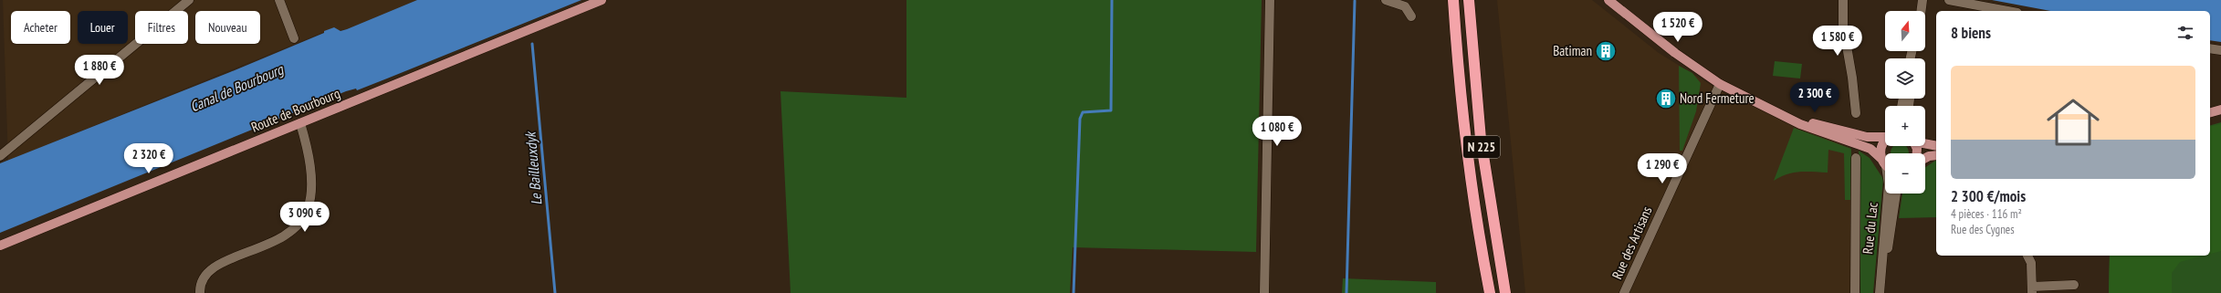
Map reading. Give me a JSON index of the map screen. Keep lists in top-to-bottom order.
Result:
{
  "streets": {
    "highway": ["N 225"],
    "main road": ["Route de Bourbourg"],
    "street": ["Rue du Lac", "Rue des Artisans"]
  },
  "water": ["Canal de Bourbourg", "Le Bailleuxdyk"],
  "places": {
    "building": ["Batiman", "Nord Fermeture"]
  },
  "north": "top",
  "page": {
    "map_buttons": ["+", "−"],
    "chip": [
      "Acheter",
      "Louer",
      "Filtres",
      "Nouveau"
    ],
    "heading": "8 biens",
    "price": [
      "1 520 €",
      "1 580 €",
      "1 880 €",
      "2 300 €",
      "1 080 €",
      "2 320 €",
      "1 290 €",
      "3 090 €"
    ],
    "list": [
      {
        "name": "2 300 €/mois",
        "note": "4 pièces · 116 m² · Rue des Cygnes"
      }
    ]
  }
}
